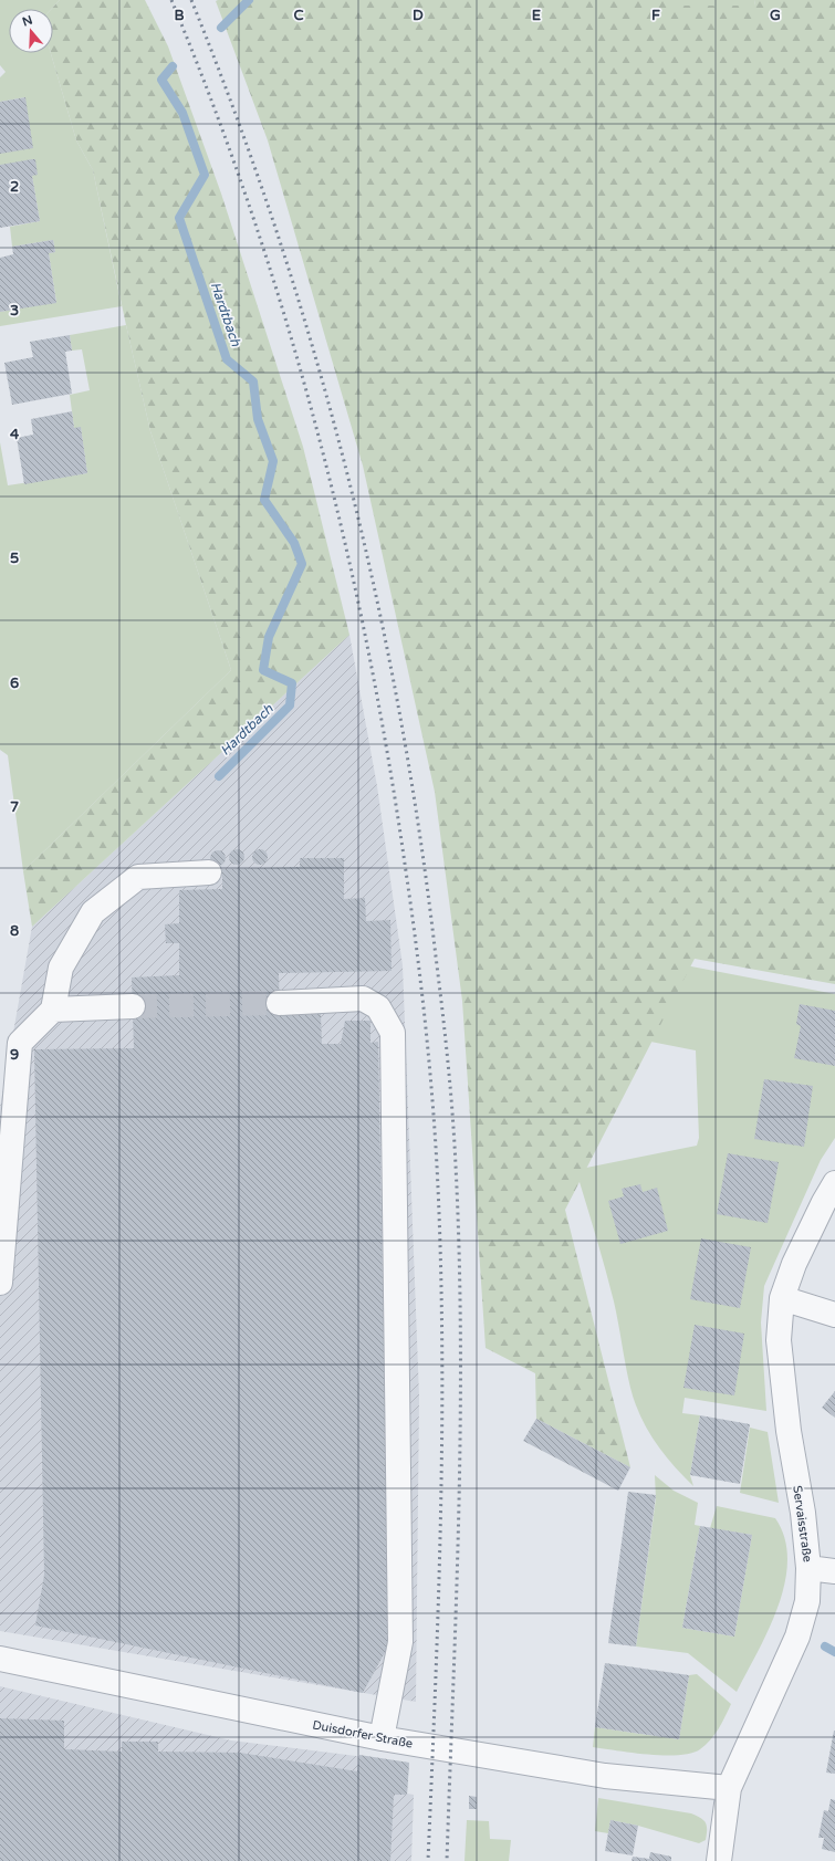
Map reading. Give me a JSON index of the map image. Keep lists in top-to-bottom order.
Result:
{
  "streets": {
    "street": ["Servaisstraße", "Duisdorfer Straße"]
  },
  "crossings": [
    ["Servaisstraße", "Duisdorfer Straße"]
  ],
  "water": ["Hardtbach"],
  "north": "top",
  "grid": {
    "columns": [
      "B",
      "C",
      "D",
      "E",
      "F",
      "G"
    ],
    "rows": [
      "2",
      "3",
      "4",
      "5",
      "6",
      "7",
      "8",
      "9"
    ]
  }
}
